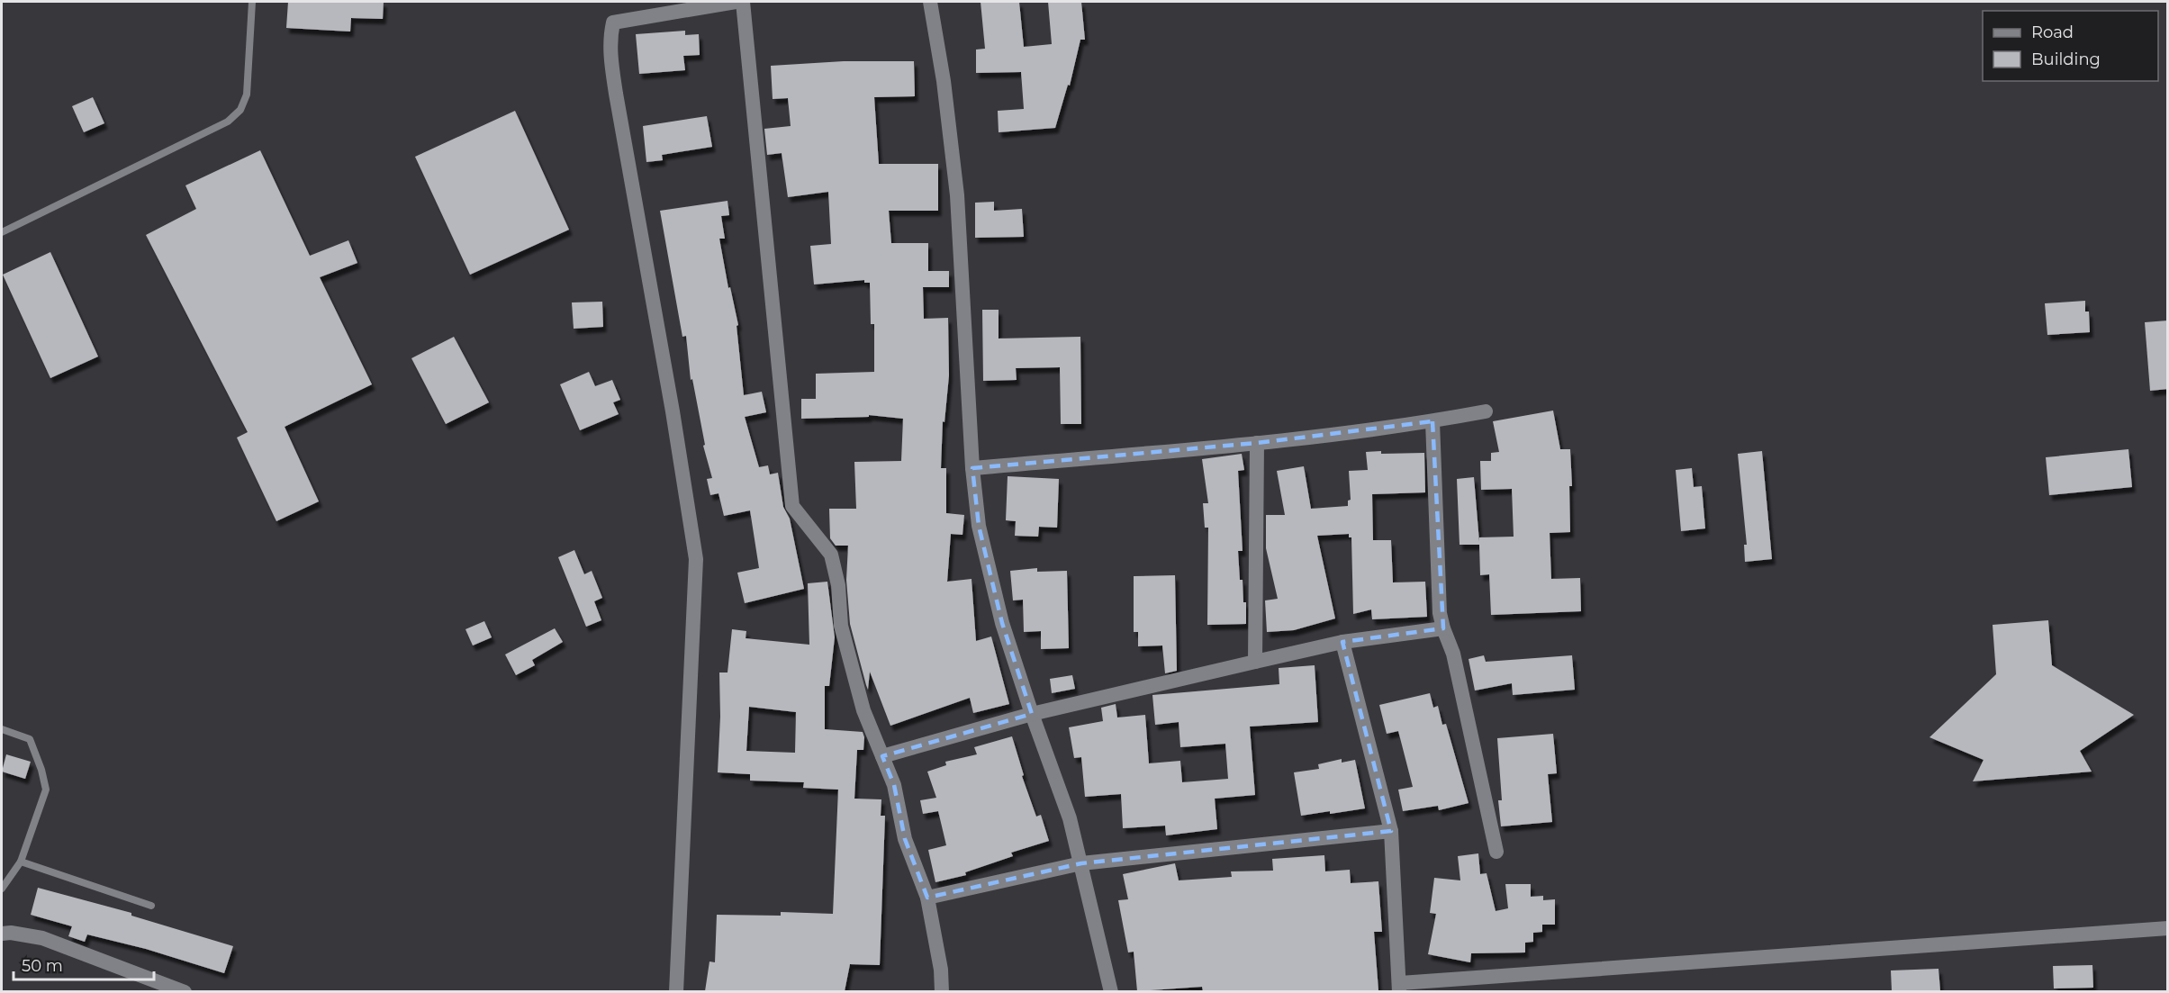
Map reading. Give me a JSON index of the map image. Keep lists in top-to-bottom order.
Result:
{
  "legend": ["Road", "Building"],
  "scale_bar": "50 m"
}
